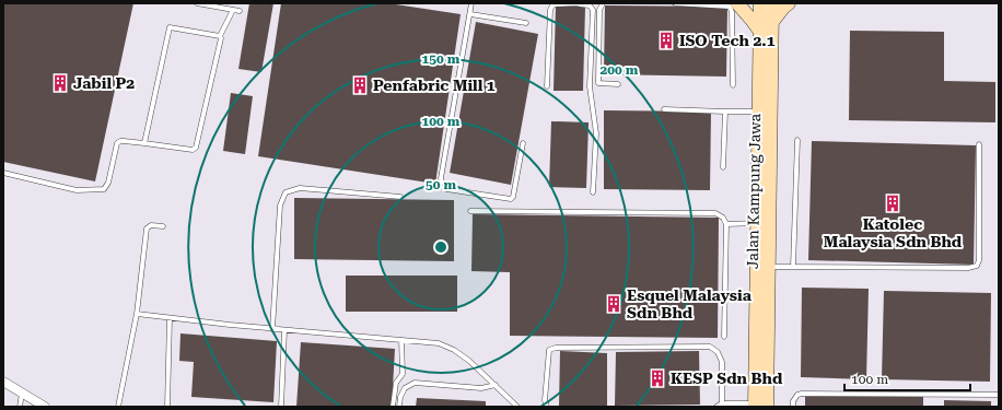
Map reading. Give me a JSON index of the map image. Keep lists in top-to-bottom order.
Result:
{
  "streets": {
    "street": ["Jalan Kampung Jawa"]
  },
  "places": {
    "building": [
      "ISO Tech 2.1",
      "Jabil P2",
      "Penfabric Mill 1",
      "Katolec Malaysia Sdn Bhd",
      "Esquel Malaysia Sdn Bhd",
      "KESP Sdn Bhd"
    ]
  },
  "scale_bar": "100 m",
  "rings": [
    "150 m",
    "200 m",
    "100 m",
    "50 m"
  ]
}
